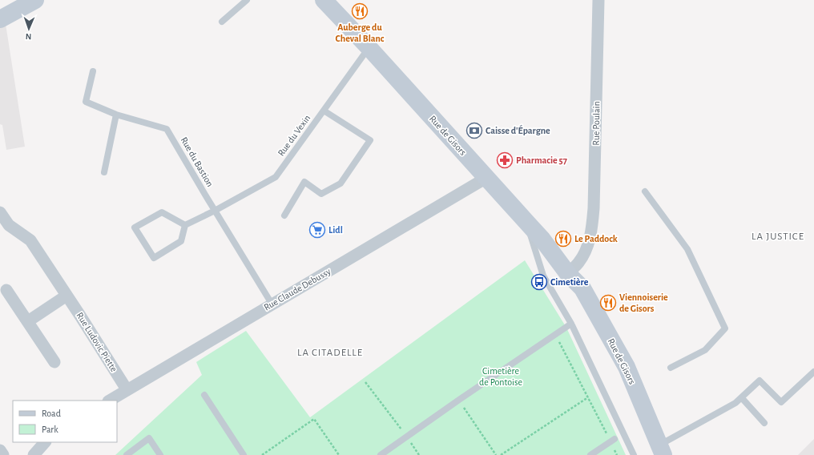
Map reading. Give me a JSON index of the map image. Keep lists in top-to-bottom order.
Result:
{
  "streets": {
    "main road": ["Rue de Gisors"],
    "street": ["Rue Poulain", "Rue Claude Debussy", "Rue Ludovic Piette"],
    "lane": ["Rue du Vexin", "Rue du Bastion"]
  },
  "crossings": [
    ["Rue Poulain", "Rue de Gisors"],
    ["Rue du Vexin", "Rue de Gisors"],
    ["Rue du Vexin", "Rue du Bastion"],
    ["Rue de Gisors", "Rue Claude Debussy"],
    ["Rue du Bastion", "Rue Claude Debussy"],
    ["Rue Claude Debussy", "Rue Ludovic Piette"]
  ],
  "districts": ["LA JUSTICE", "LA CITADELLE"],
  "parks": ["Cimetière de Pontoise"],
  "places": {
    "restaurant": ["Auberge du Cheval Blanc", "Le Paddock", "Viennoiserie de Gisors"],
    "bank": ["Caisse d'Épargne"],
    "pharmacy": ["Pharmacie 57"],
    "supermarket": ["Lidl"],
    "bus stop": ["Cimetière"]
  },
  "legend": ["Road", "Park"],
  "north": "bottom"
}
